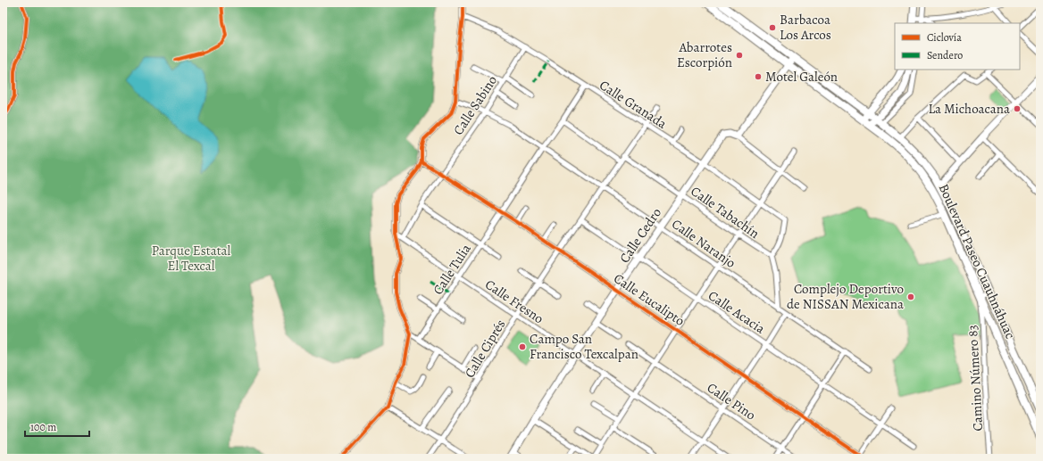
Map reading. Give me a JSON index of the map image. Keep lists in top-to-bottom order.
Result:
{
  "streets": {
    "main road": ["Boulevard Paseo Cuauhnáhuac"],
    "street": [
      "Calle Granada",
      "Calle Sabino",
      "Calle Tabachín",
      "Calle Cedro",
      "Calle Naranjo",
      "Calle Tulia",
      "Calle Eucalipto",
      "Calle Fresno",
      "Calle Acacia",
      "Calle Ciprés",
      "Camino Número 83",
      "Calle Pino"
    ]
  },
  "crossings": [
    ["Calle Granada", "Calle Sabino"],
    ["Calle Granada", "Calle Tabachín"],
    ["Calle Granada", "Calle Cedro"],
    ["Calle Granada", "Calle Ciprés"],
    ["Calle Sabino", "Calle Naranjo"],
    ["Calle Sabino", "Calle Eucalipto"],
    ["Calle Sabino", "Calle Fresno"],
    ["Calle Tabachín", "Calle Cedro"],
    ["Calle Tabachín", "Calle Ciprés"],
    ["Calle Cedro", "Calle Naranjo"],
    ["Calle Cedro", "Calle Eucalipto"],
    ["Calle Cedro", "Calle Fresno"],
    ["Calle Cedro", "Calle Acacia"],
    ["Calle Naranjo", "Calle Tulia"],
    ["Calle Naranjo", "Calle Ciprés"],
    ["Boulevard Paseo Cuauhnáhuac", "Camino Número 83"],
    ["Calle Tulia", "Calle Eucalipto"],
    ["Calle Tulia", "Calle Fresno"],
    ["Calle Eucalipto", "Calle Ciprés"],
    ["Calle Fresno", "Calle Ciprés"],
    ["Calle Acacia", "Calle Ciprés"]
  ],
  "parks": ["Parque Estatal El Texcal"],
  "places": [
    "Barbacoa Los Arcos",
    "Abarrotes Escorpión",
    "Motel Galeón",
    "La Michoacana",
    "Complejo Deportivo de NISSAN Mexicana",
    "Campo San Francisco Texcalpan"
  ],
  "legend": ["Ciclovía", "Sendero"],
  "scale_bar": "100 m"
}
